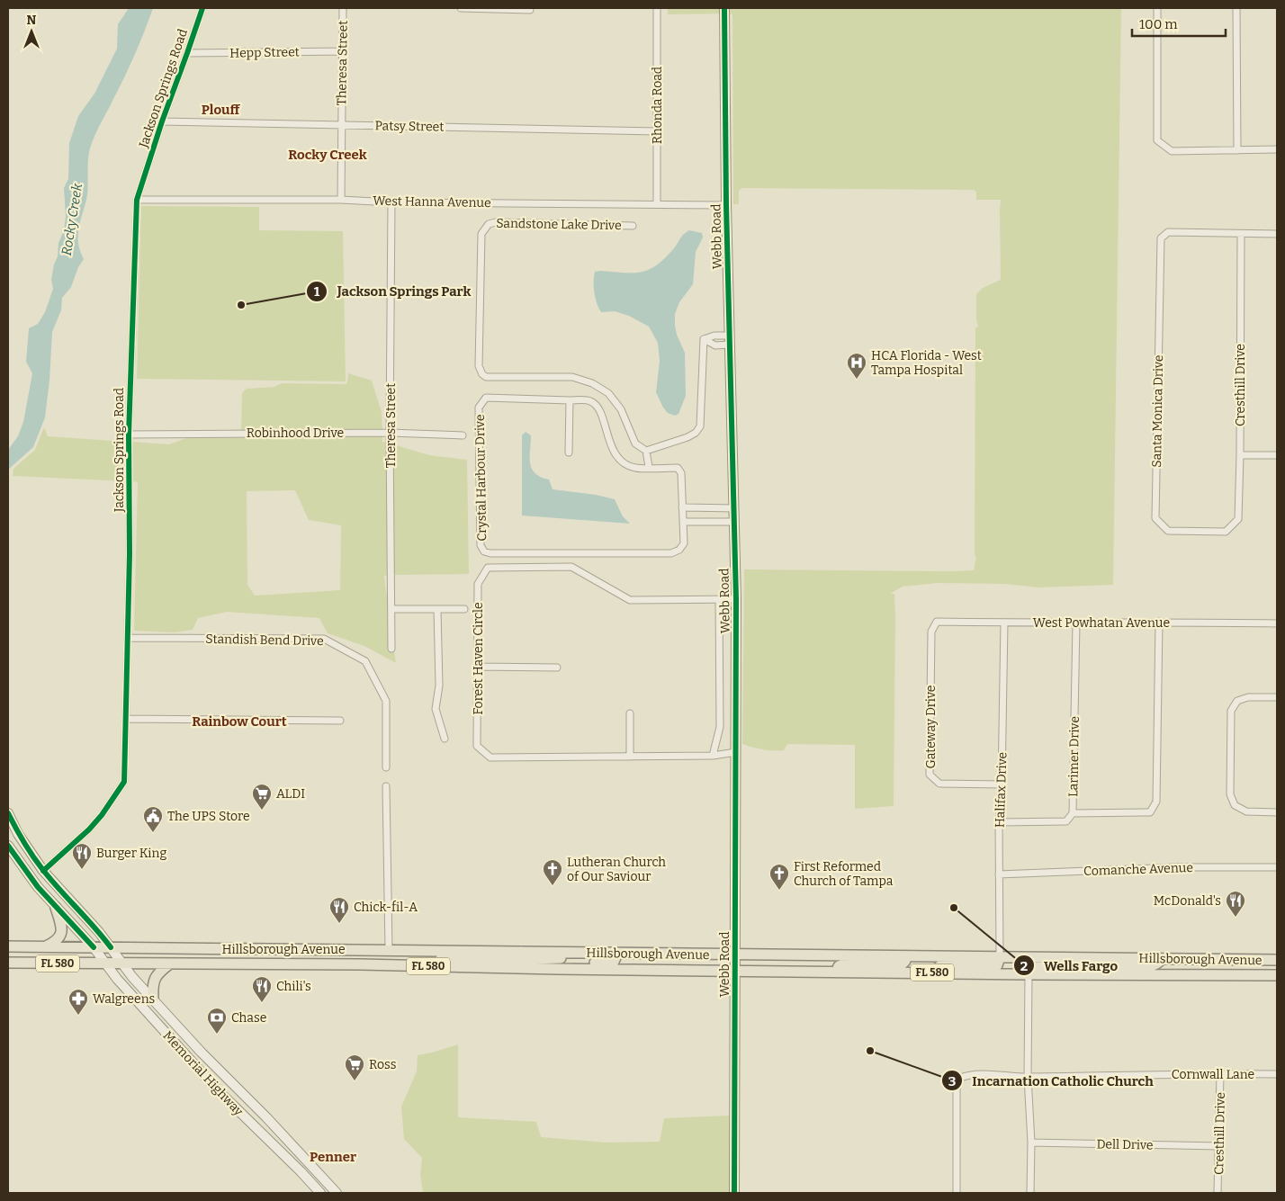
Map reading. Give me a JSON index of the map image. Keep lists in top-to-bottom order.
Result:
{
  "streets": {
    "main road": ["Hillsborough Avenue", "FL 580"],
    "street": [
      "Hepp Street",
      "Theresa Street",
      "Jackson Springs Road",
      "Rhonda Road",
      "Patsy Street",
      "West Hanna Avenue",
      "Sandstone Lake Drive",
      "Webb Road",
      "Cresthill Drive",
      "Santa Monica Drive",
      "Robinhood Drive",
      "Crystal Harbour Drive",
      "West Powhatan Avenue",
      "Standish Bend Drive",
      "Forest Haven Circle",
      "Gateway Drive",
      "Larimer Drive",
      "Halifax Drive",
      "Comanche Avenue",
      "Memorial Highway",
      "Cornwall Lane",
      "Dell Drive"
    ]
  },
  "crossings": [
    ["Hepp Street", "Theresa Street"],
    ["Hepp Street", "Jackson Springs Road"],
    ["Theresa Street", "Patsy Street"],
    ["Theresa Street", "West Hanna Avenue"],
    ["Theresa Street", "Robinhood Drive"],
    ["Jackson Springs Road", "Patsy Street"],
    ["Jackson Springs Road", "West Hanna Avenue"],
    ["Jackson Springs Road", "Robinhood Drive"],
    ["Jackson Springs Road", "Standish Bend Drive"],
    ["Jackson Springs Road", "Memorial Highway"],
    ["Rhonda Road", "Patsy Street"],
    ["Rhonda Road", "West Hanna Avenue"],
    ["West Hanna Avenue", "Webb Road"],
    ["Webb Road", "Forest Haven Circle"],
    ["Webb Road", "Hillsborough Avenue"],
    ["Cresthill Drive", "Santa Monica Drive"],
    ["Cresthill Drive", "Cornwall Lane"],
    ["Cresthill Drive", "Dell Drive"],
    ["West Powhatan Avenue", "Gateway Drive"],
    ["West Powhatan Avenue", "Larimer Drive"],
    ["West Powhatan Avenue", "Halifax Drive"],
    ["Gateway Drive", "Halifax Drive"],
    ["Larimer Drive", "Halifax Drive"],
    ["Halifax Drive", "Comanche Avenue"],
    ["Halifax Drive", "Hillsborough Avenue"],
    ["Hillsborough Avenue", "FL 580"],
    ["Hillsborough Avenue", "Memorial Highway"],
    ["FL 580", "Memorial Highway"]
  ],
  "districts": [
    "Plouff",
    "Rocky Creek",
    "Rainbow Court",
    "Penner"
  ],
  "water": ["Rocky Creek"],
  "places": {
    "other": ["Jackson Springs Park", "Wells Fargo", "Incarnation Catholic Church"],
    "hospital": ["HCA Florida - West Tampa Hospital"],
    "supermarket": ["ALDI", "Ross"],
    "public building": ["The UPS Store"],
    "restaurant": [
      "Burger King",
      "McDonald's",
      "Chick-fil-A",
      "Chili's"
    ],
    "church": ["Lutheran Church of Our Saviour", "First Reformed Church of Tampa"],
    "pharmacy": ["Walgreens"],
    "bank": ["Chase"]
  },
  "scale_bar": "100 m",
  "north": "top"
}
